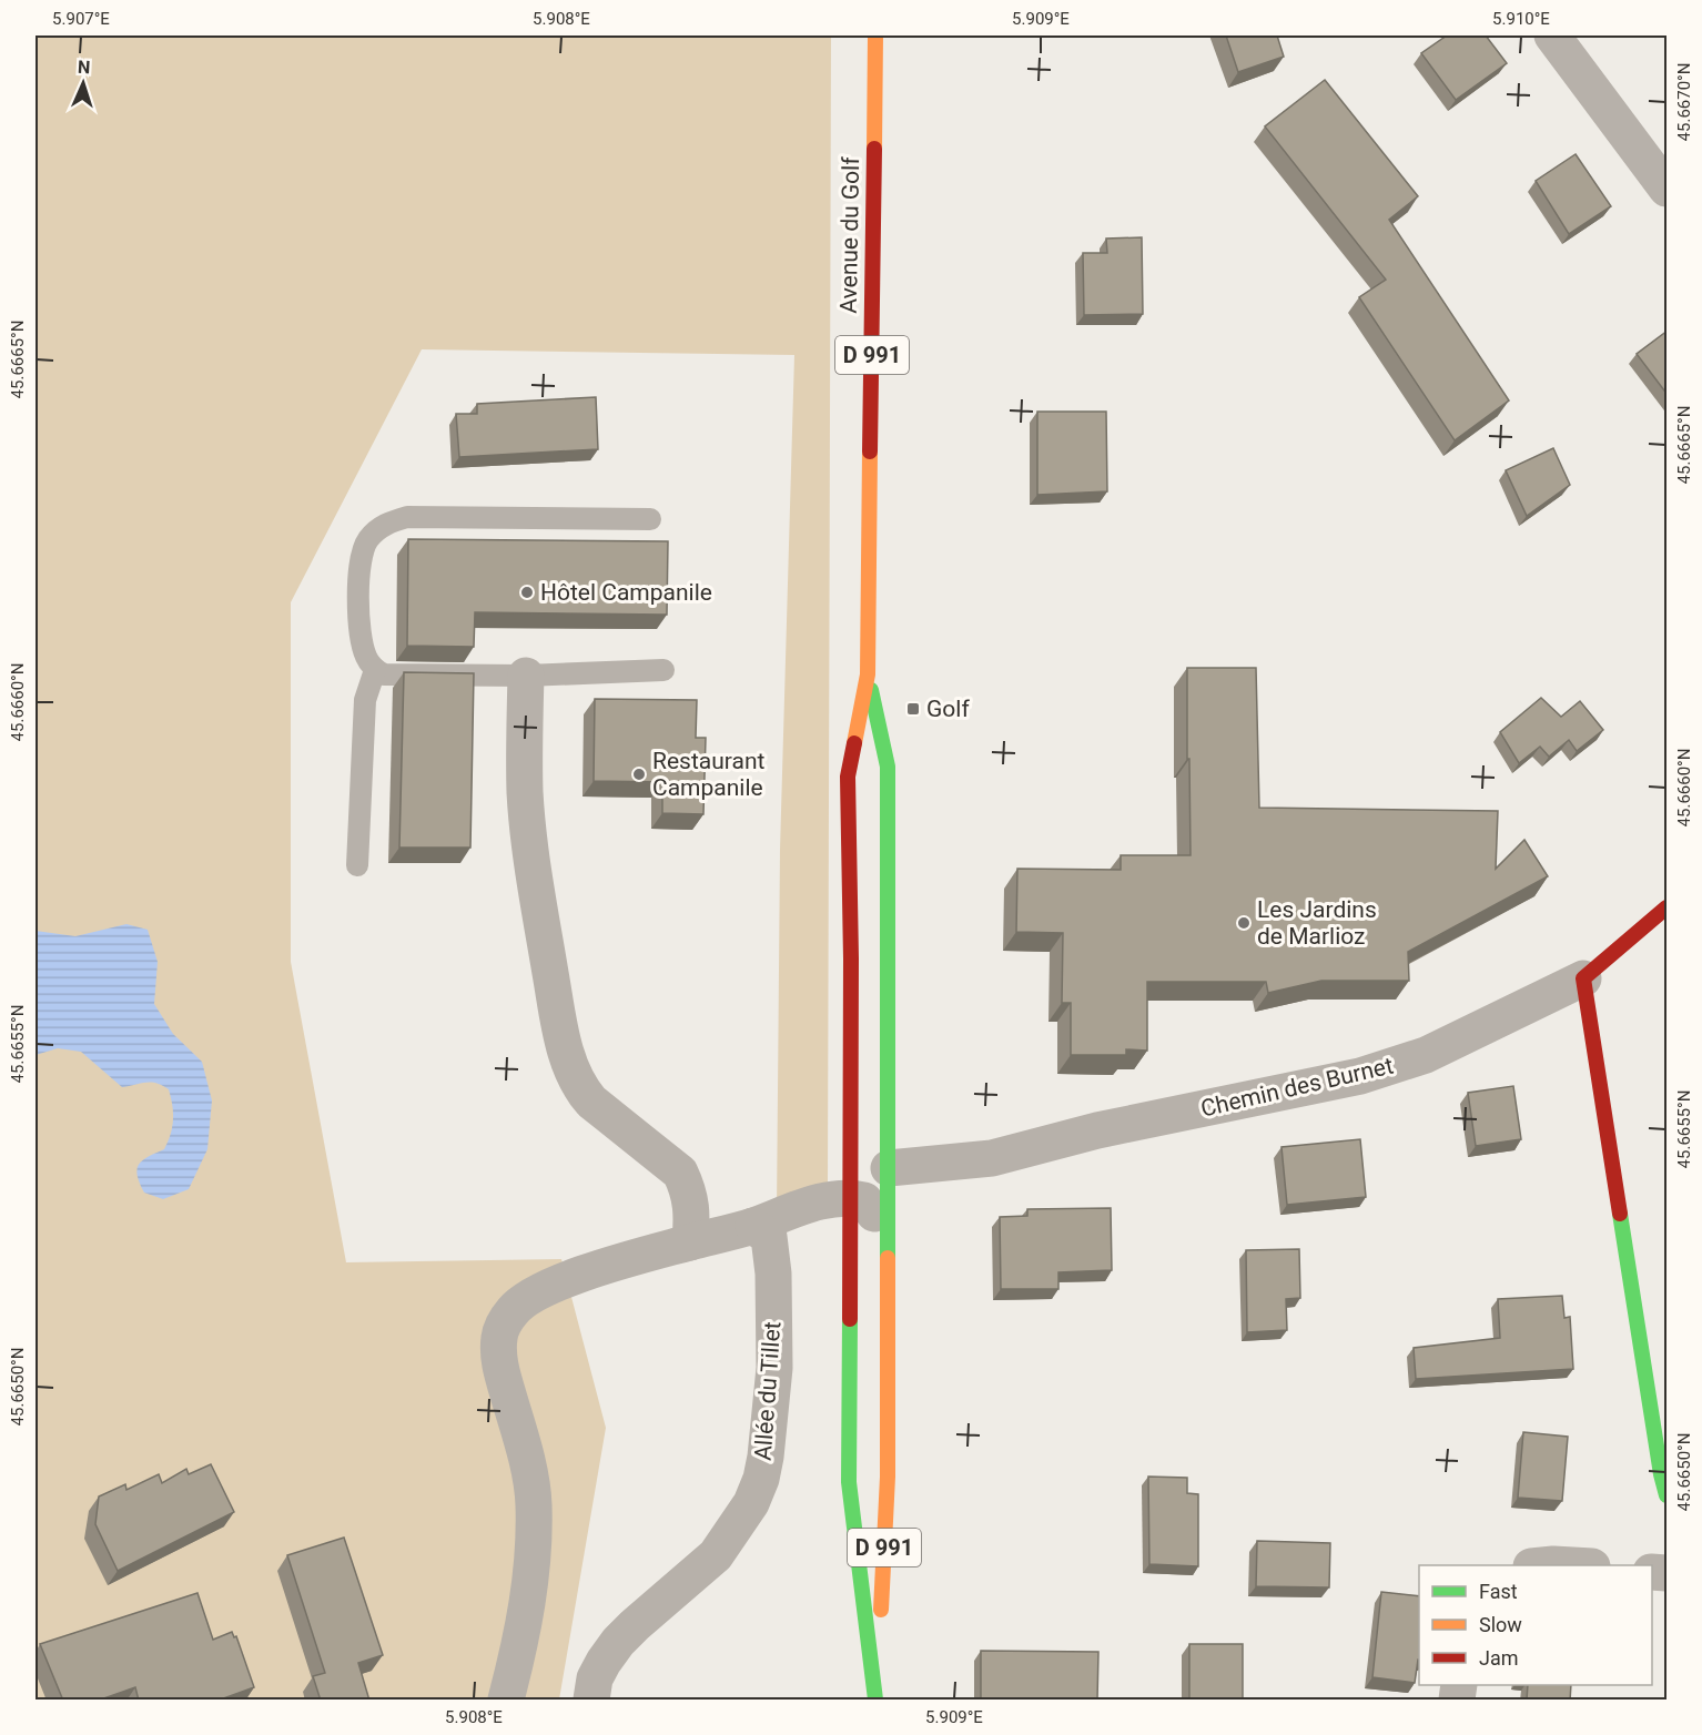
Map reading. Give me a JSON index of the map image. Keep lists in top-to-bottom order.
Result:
{
  "streets": {
    "main road": ["Avenue du Golf", "D 991", "Chemin des Burnet"],
    "street": ["Allée du Tillet"]
  },
  "places": {
    "other": ["Hôtel Campanile", "Restaurant Campanile", "Les Jardins de Marlioz"],
    "transit": ["Golf"]
  },
  "legend": ["Fast", "Slow", "Jam"],
  "north": "top",
  "coordinates": [
    "5.907°E",
    "5.908°E",
    "5.909°E",
    "5.910°E",
    "45.6670°N",
    "45.6665°N",
    "45.6660°N",
    "45.6655°N",
    "45.6650°N"
  ]
}
